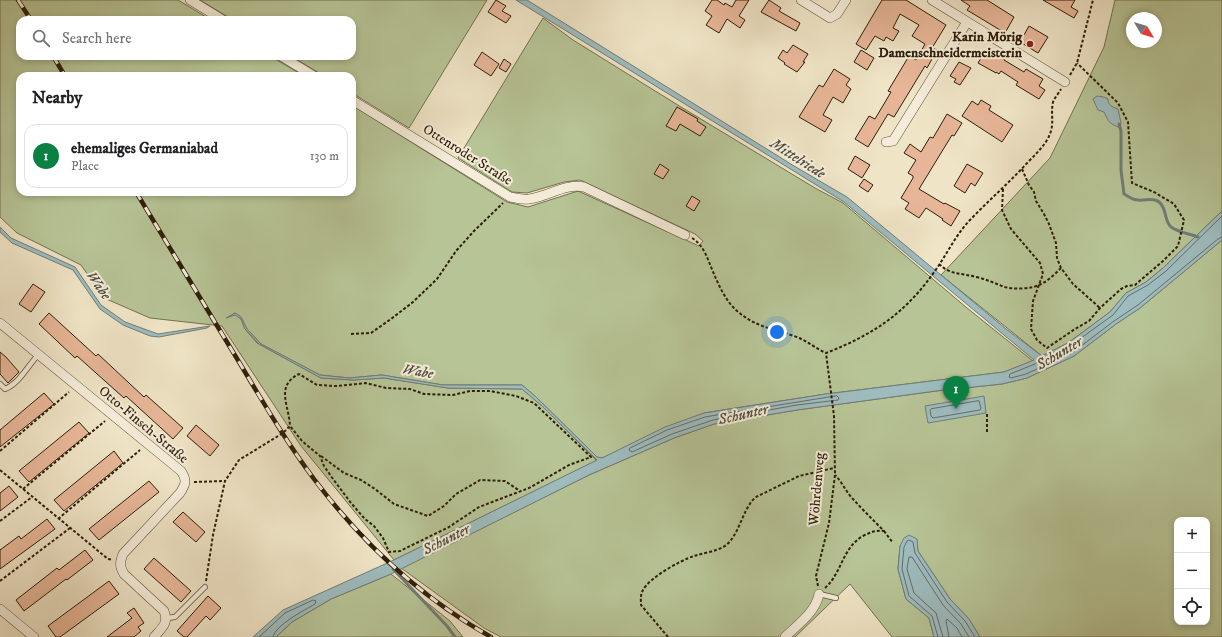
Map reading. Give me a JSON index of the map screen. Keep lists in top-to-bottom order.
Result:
{
  "streets": {
    "street": ["Ottenroder Straße", "Otto-Finsch-Straße"],
    "path": ["Wöhrdenweg"]
  },
  "water": ["Mittelriede", "Wabe", "Schunter"],
  "places": ["Karin Mörig Damenschneidermeisterin"],
  "north": "bottom right",
  "page": {
    "search": "Search here",
    "heading": "Nearby",
    "list": [
      {
        "mark": "1",
        "name": "ehemaliges Germaniabad",
        "note": "Place",
        "value": "130 m"
      }
    ],
    "pins": "1",
    "map_buttons": ["+", "−"]
  }
}
